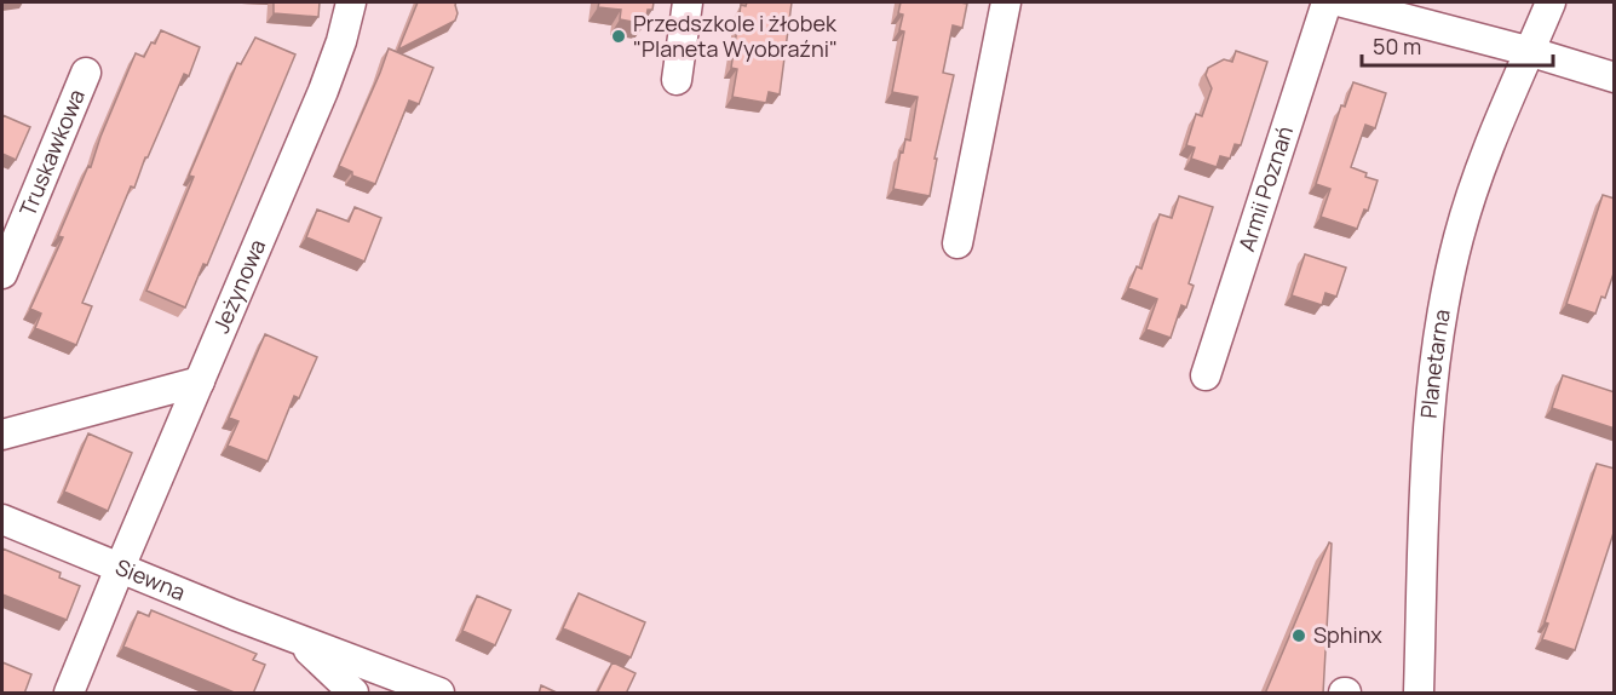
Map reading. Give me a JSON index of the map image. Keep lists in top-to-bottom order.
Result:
{
  "streets": {
    "street": [
      "Truskawkowa",
      "Armii Poznań",
      "Jeżynowa",
      "Planetarna",
      "Siewna"
    ]
  },
  "crossings": [
    ["Jeżynowa", "Siewna"]
  ],
  "places": ["Przedszkole i żłobek \"Planeta Wyobraźni\"", "Sphinx"],
  "scale_bar": "50 m"
}
